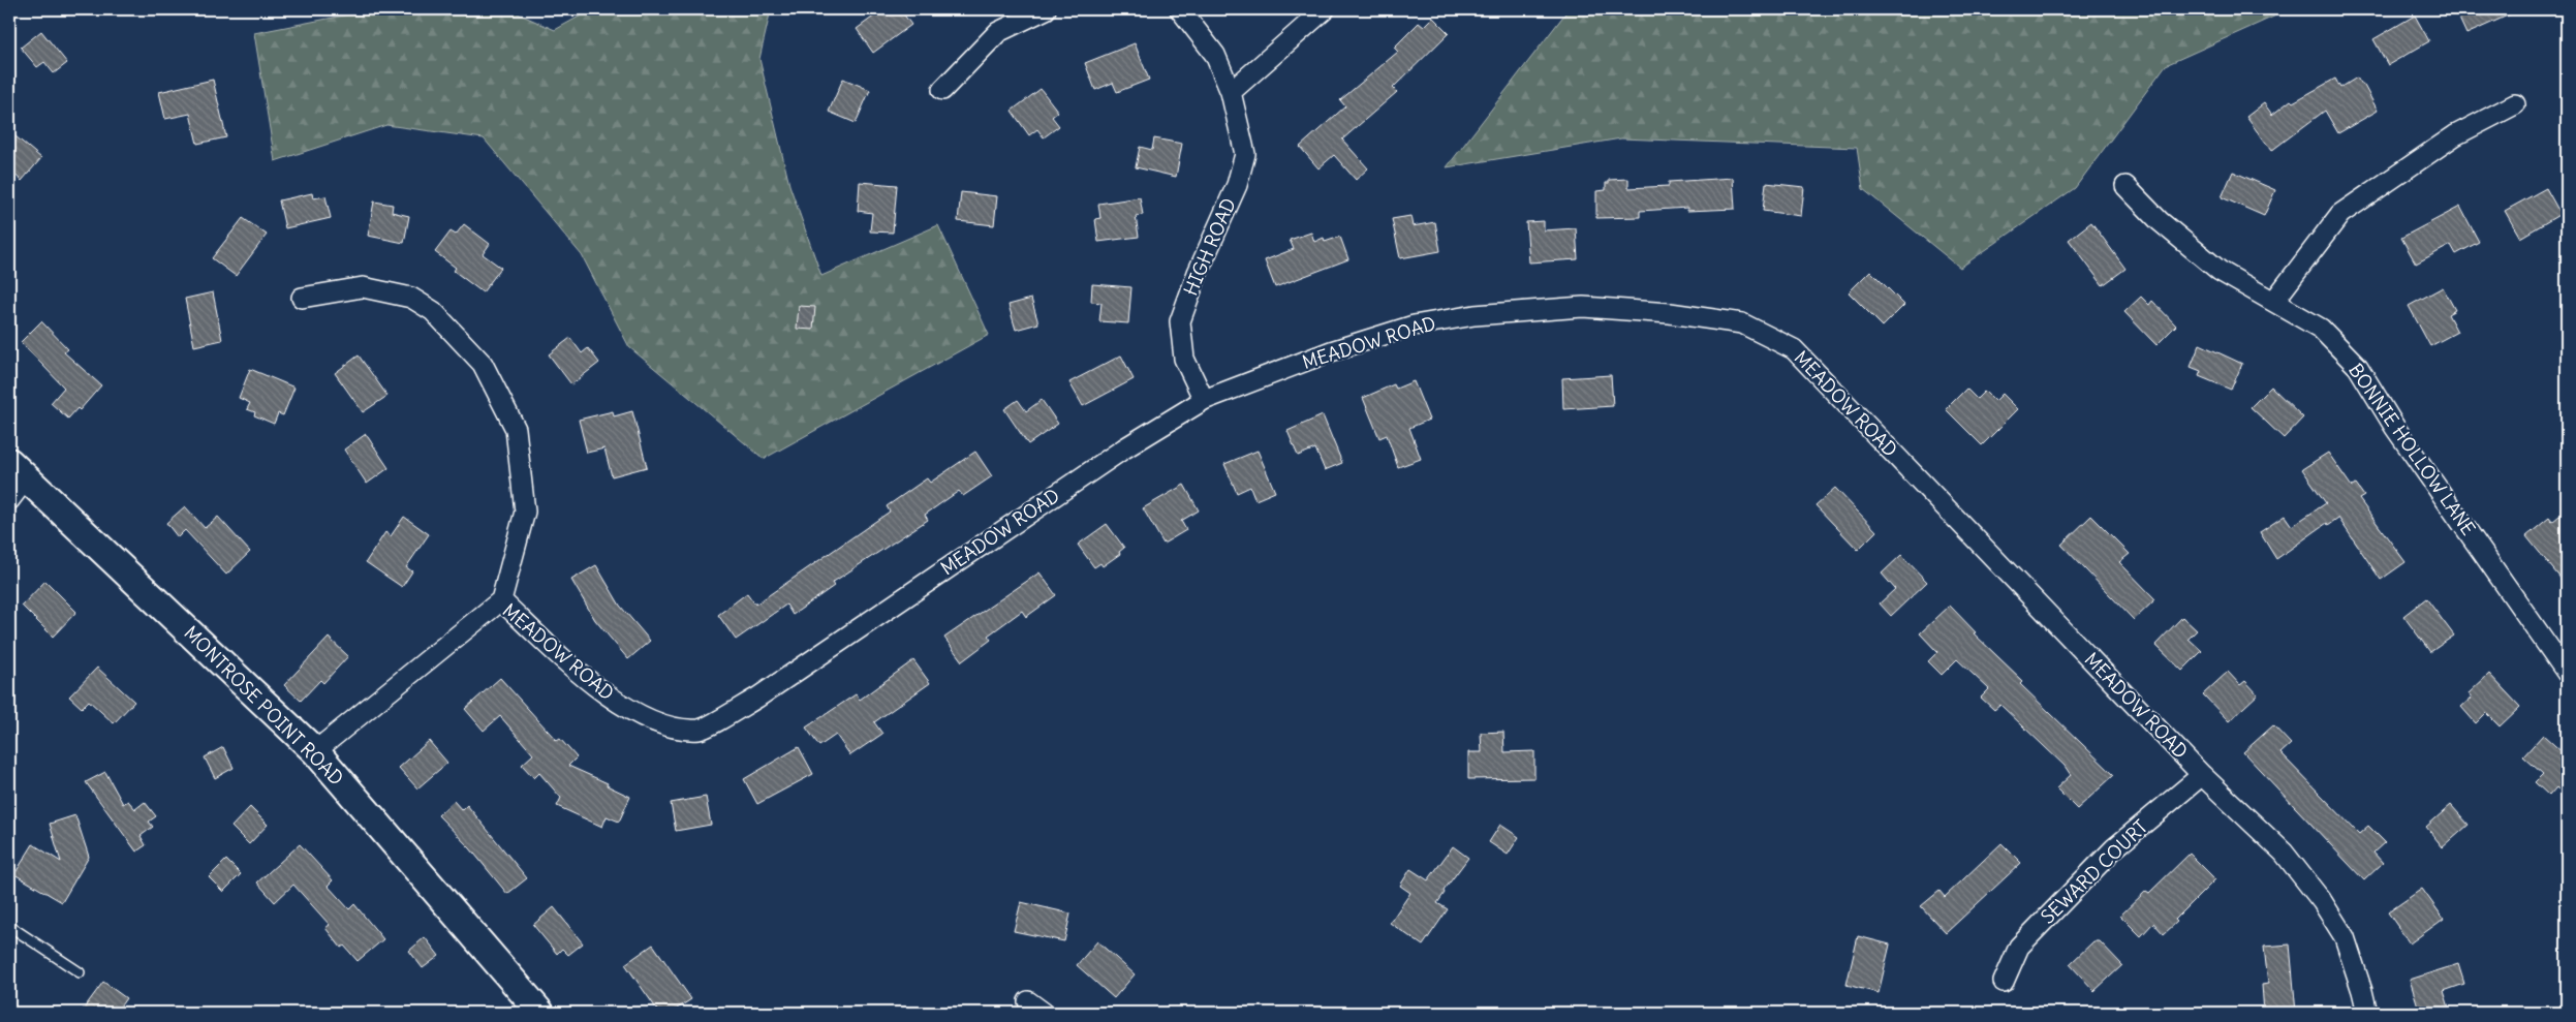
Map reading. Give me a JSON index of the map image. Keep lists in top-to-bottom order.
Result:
{
  "streets": {
    "street": [
      "HIGH ROAD",
      "MEADOW ROAD",
      "BONNIE HOLLOW LANE",
      "MONTROSE POINT ROAD",
      "SEWARD COURT"
    ]
  },
  "crossings": [
    ["HIGH ROAD", "MEADOW ROAD"],
    ["MEADOW ROAD", "MONTROSE POINT ROAD"],
    ["MEADOW ROAD", "SEWARD COURT"]
  ]
}
